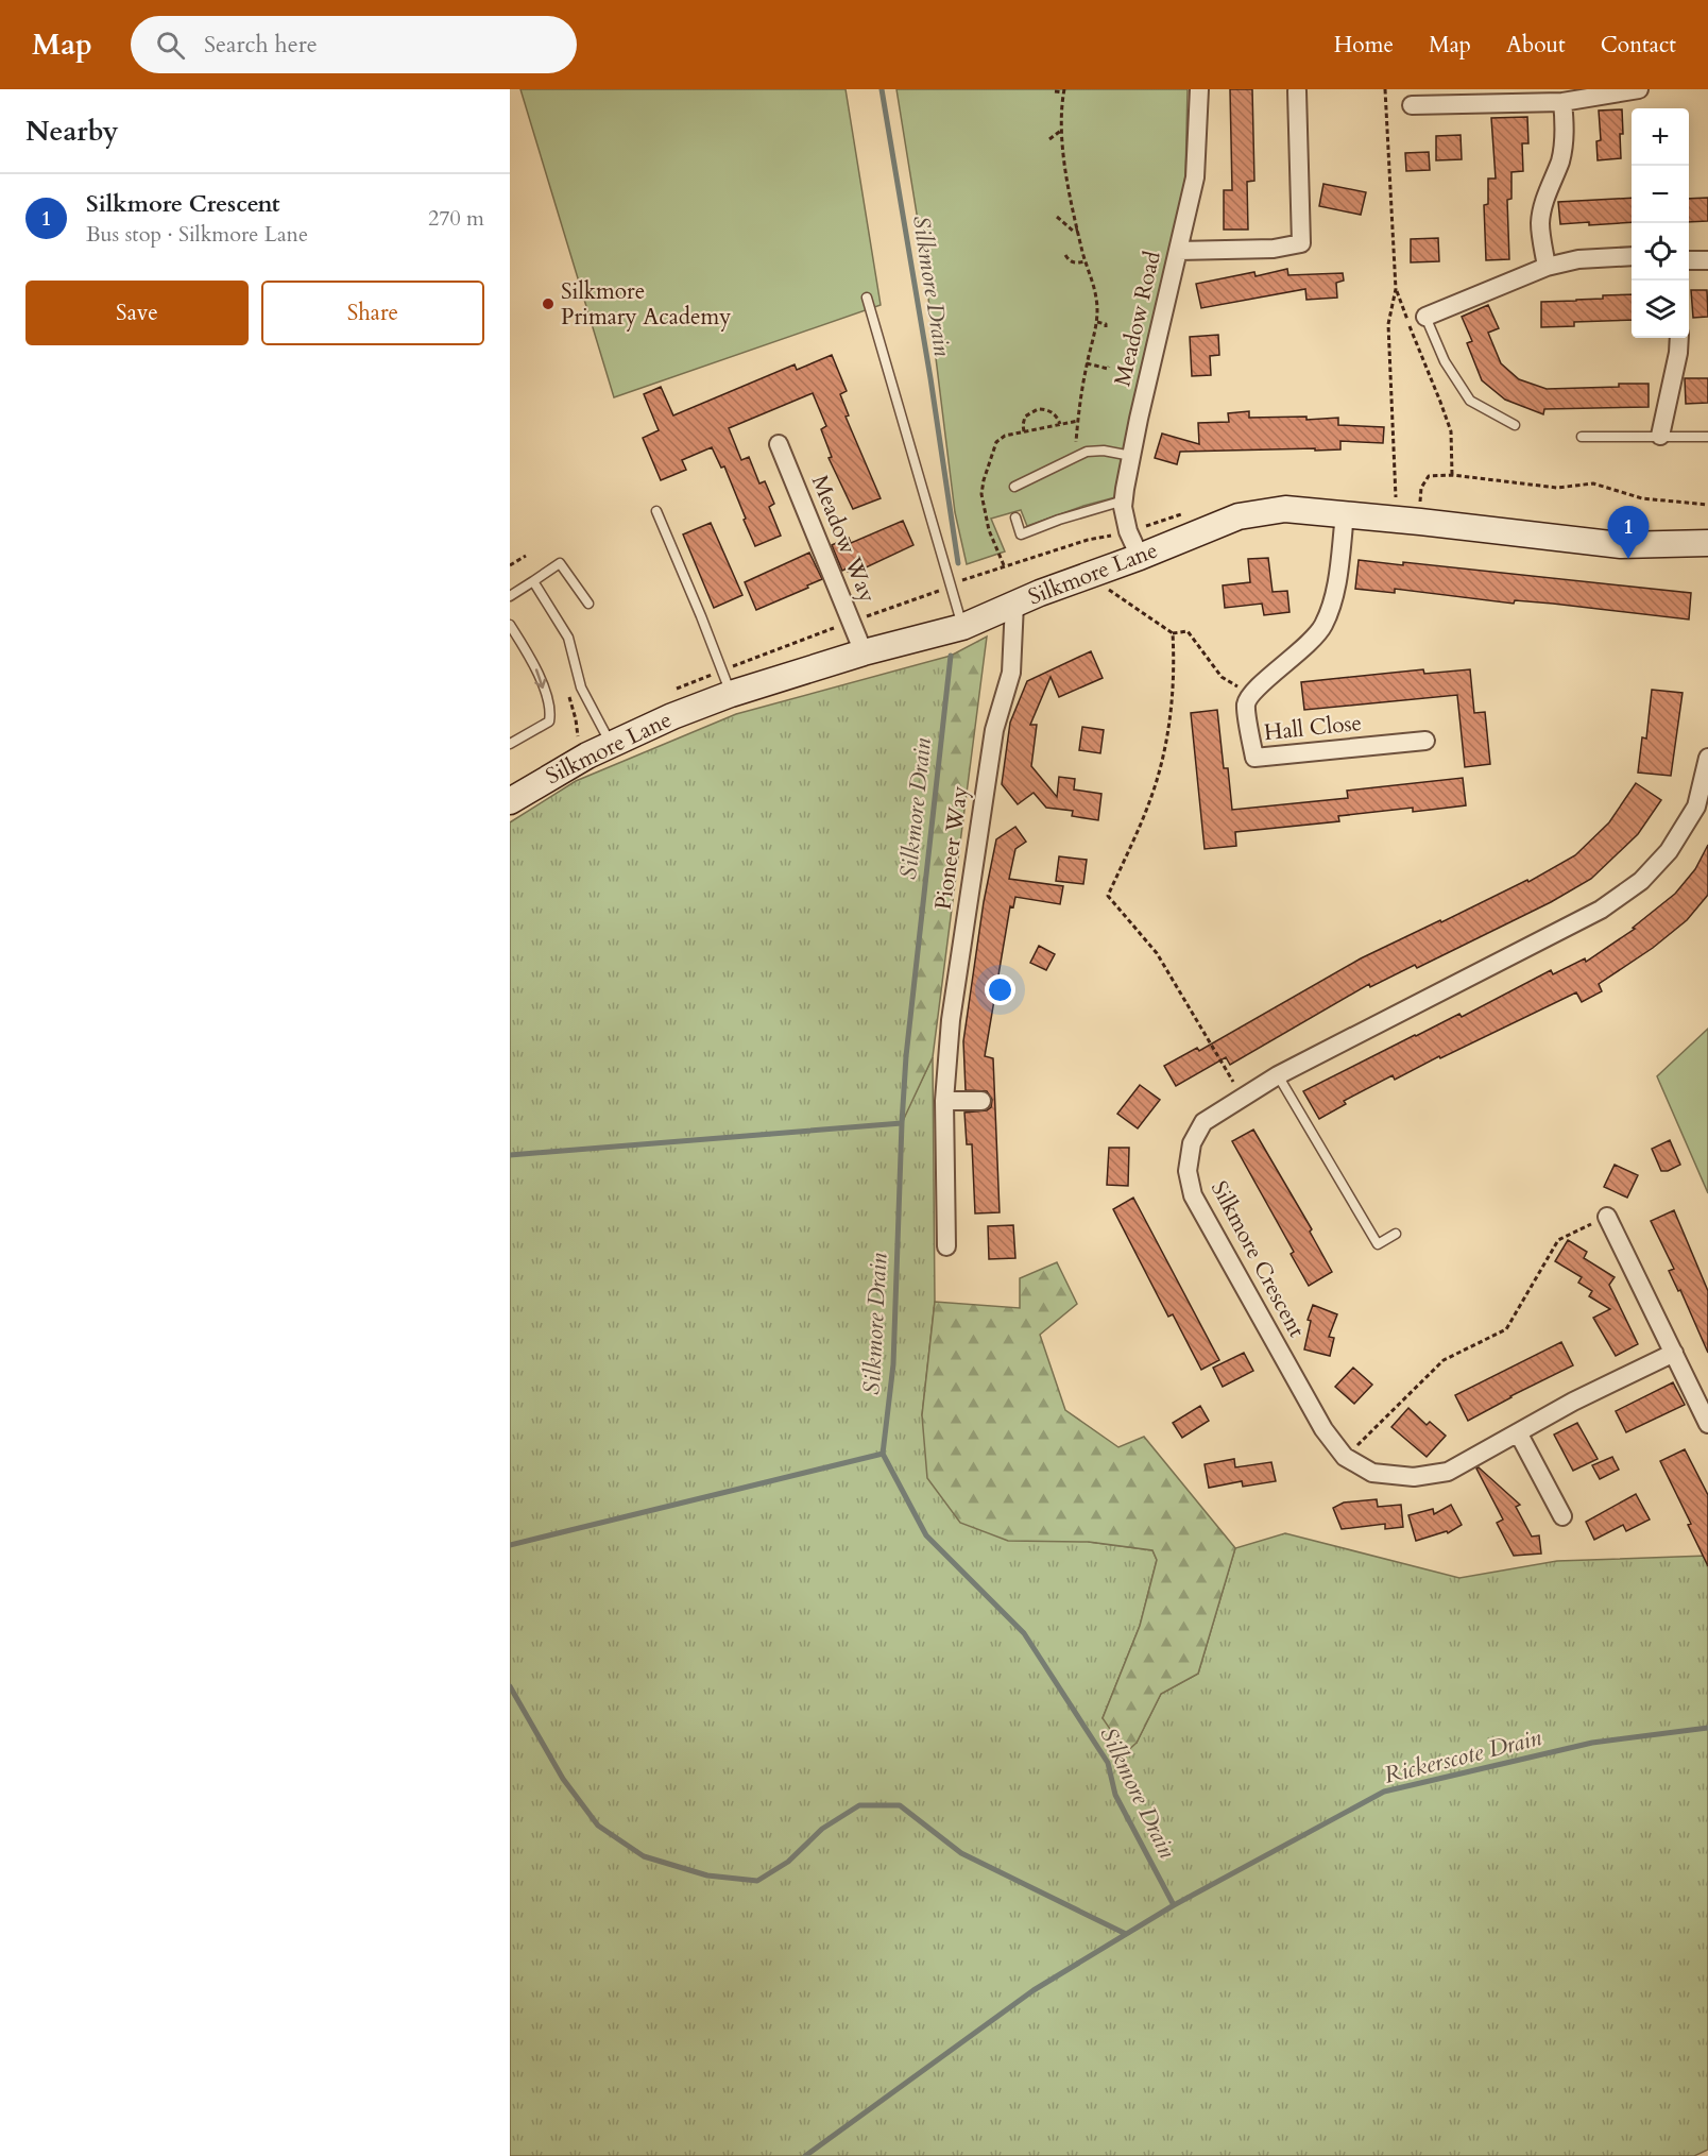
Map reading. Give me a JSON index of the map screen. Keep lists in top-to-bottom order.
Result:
{
  "streets": {
    "street": [
      "Meadow Road",
      "Meadow Way",
      "Silkmore Lane",
      "Hall Close",
      "Pioneer Way",
      "Silkmore Crescent"
    ]
  },
  "crossings": [
    ["Meadow Road", "Silkmore Lane"],
    ["Meadow Way", "Silkmore Lane"],
    ["Silkmore Lane", "Hall Close"],
    ["Silkmore Lane", "Pioneer Way"]
  ],
  "water": ["Silkmore Drain", "Rickerscote Drain"],
  "places": ["Silkmore Primary Academy"],
  "page": {
    "header": "Map",
    "search": "Search here",
    "nav": [
      "Home",
      "Map",
      "About",
      "Contact"
    ],
    "heading": "Nearby",
    "map_buttons": ["+", "−"],
    "list": [
      {
        "mark": "1",
        "name": "Silkmore Crescent",
        "note": "Bus stop · Silkmore Lane",
        "value": "270 m"
      }
    ],
    "buttons": ["Save", "Share"],
    "pins": "1"
  }
}
